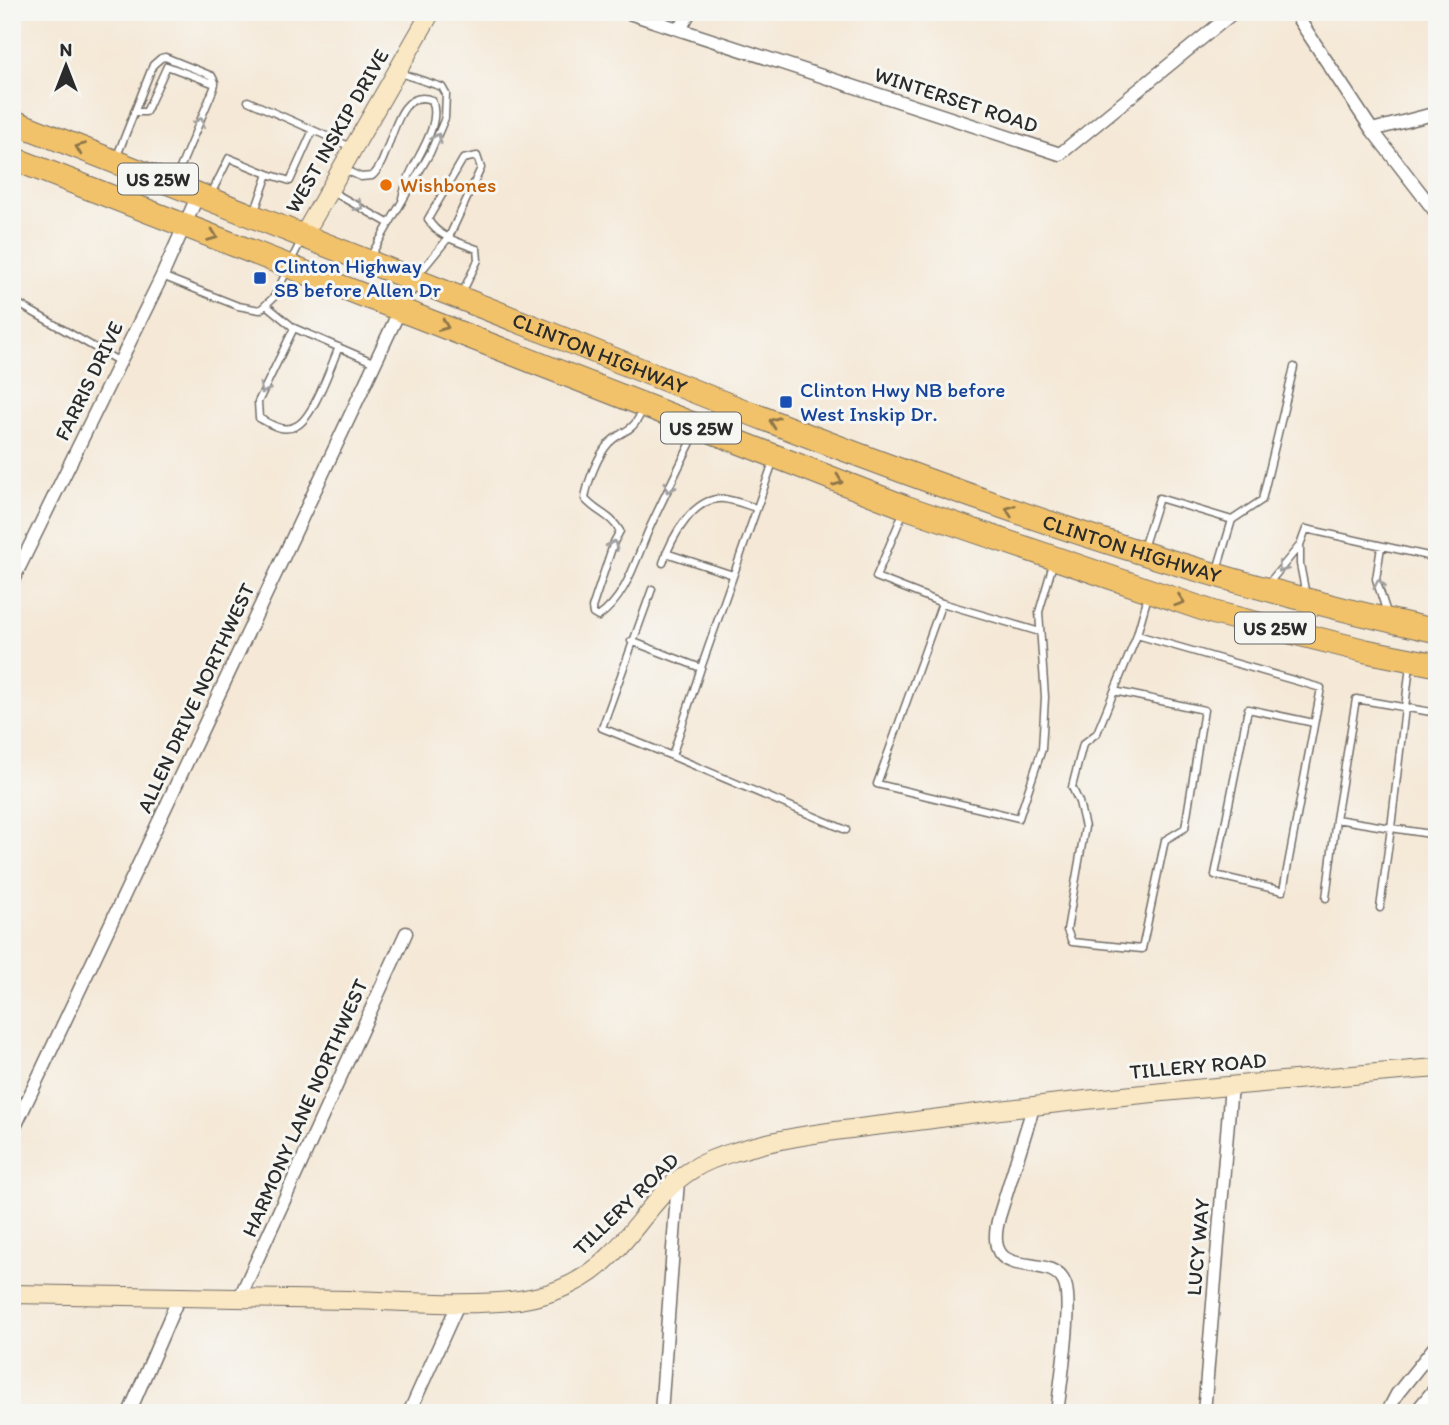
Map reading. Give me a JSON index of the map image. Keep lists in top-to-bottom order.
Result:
{
  "streets": {
    "highway": ["US 25W", "CLINTON HIGHWAY"],
    "street": [
      "WINTERSET ROAD",
      "WEST INSKIP DRIVE",
      "FARRIS DRIVE",
      "ALLEN DRIVE NORTHWEST",
      "TILLERY ROAD",
      "HARMONY LANE NORTHWEST",
      "LUCY WAY"
    ]
  },
  "crossings": [
    ["WEST INSKIP DRIVE", "CLINTON HIGHWAY"],
    ["CLINTON HIGHWAY", "FARRIS DRIVE"],
    ["CLINTON HIGHWAY", "ALLEN DRIVE NORTHWEST"],
    ["TILLERY ROAD", "HARMONY LANE NORTHWEST"],
    ["TILLERY ROAD", "LUCY WAY"]
  ],
  "places": {
    "other": ["Wishbones"],
    "transit": ["Clinton Highway SB before Allen Dr", "Clinton Hwy NB before West Inskip Dr."]
  },
  "north": "top"
}
